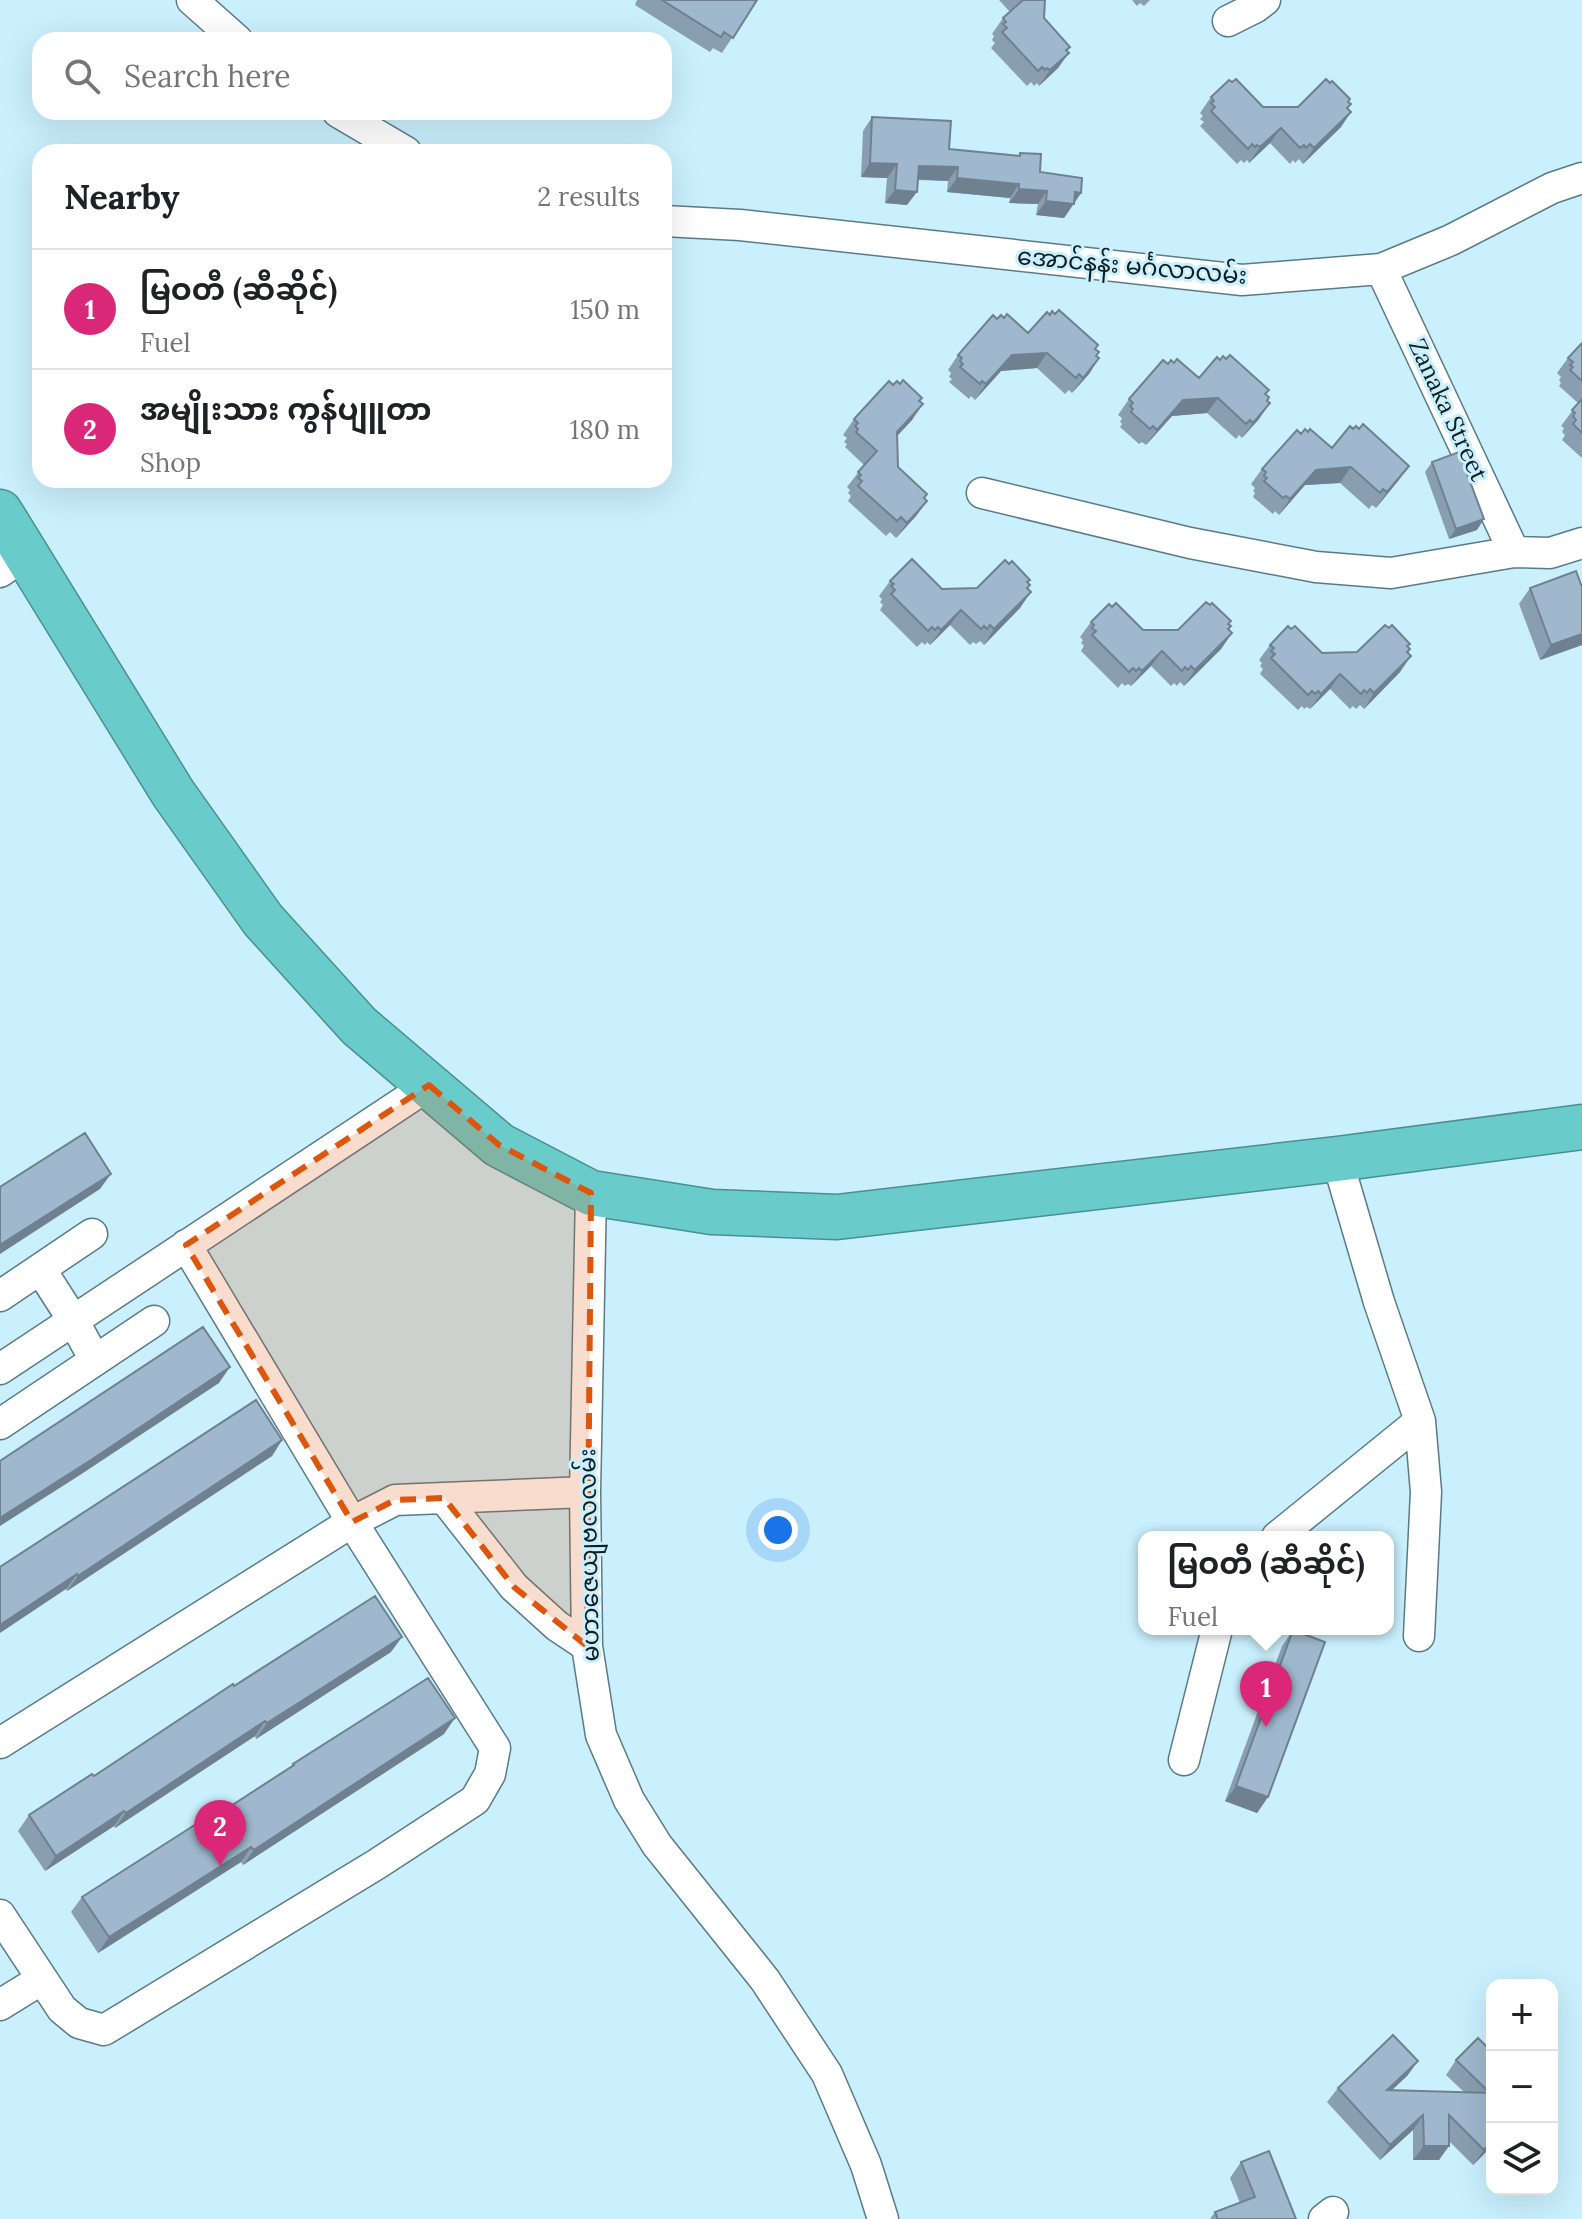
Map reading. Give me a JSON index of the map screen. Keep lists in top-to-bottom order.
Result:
{
  "streets": {
    "street": ["အောင်နန်း မင်္ဂလာလမ်း", "Zanaka Street", "မဟာဇေယျဗလလမ်း"]
  },
  "crossings": [
    ["အောင်နန်း မင်္ဂလာလမ်း", "Zanaka Street"]
  ],
  "page": {
    "search": "Search here",
    "heading": ["Nearby", "2 results"],
    "list": [
      {
        "mark": "1",
        "name": "မြဝတီ (ဆီဆိုင်)",
        "note": "Fuel",
        "value": "150 m"
      },
      {
        "mark": "2",
        "name": "အမျိုးသား ကွန်ပျူတာ",
        "note": "Shop",
        "value": "180 m"
      }
    ],
    "popup": ["မြဝတီ (ဆီဆိုင်)", "Fuel"],
    "pins": ["1", "2"],
    "map_buttons": ["+", "−"]
  }
}
